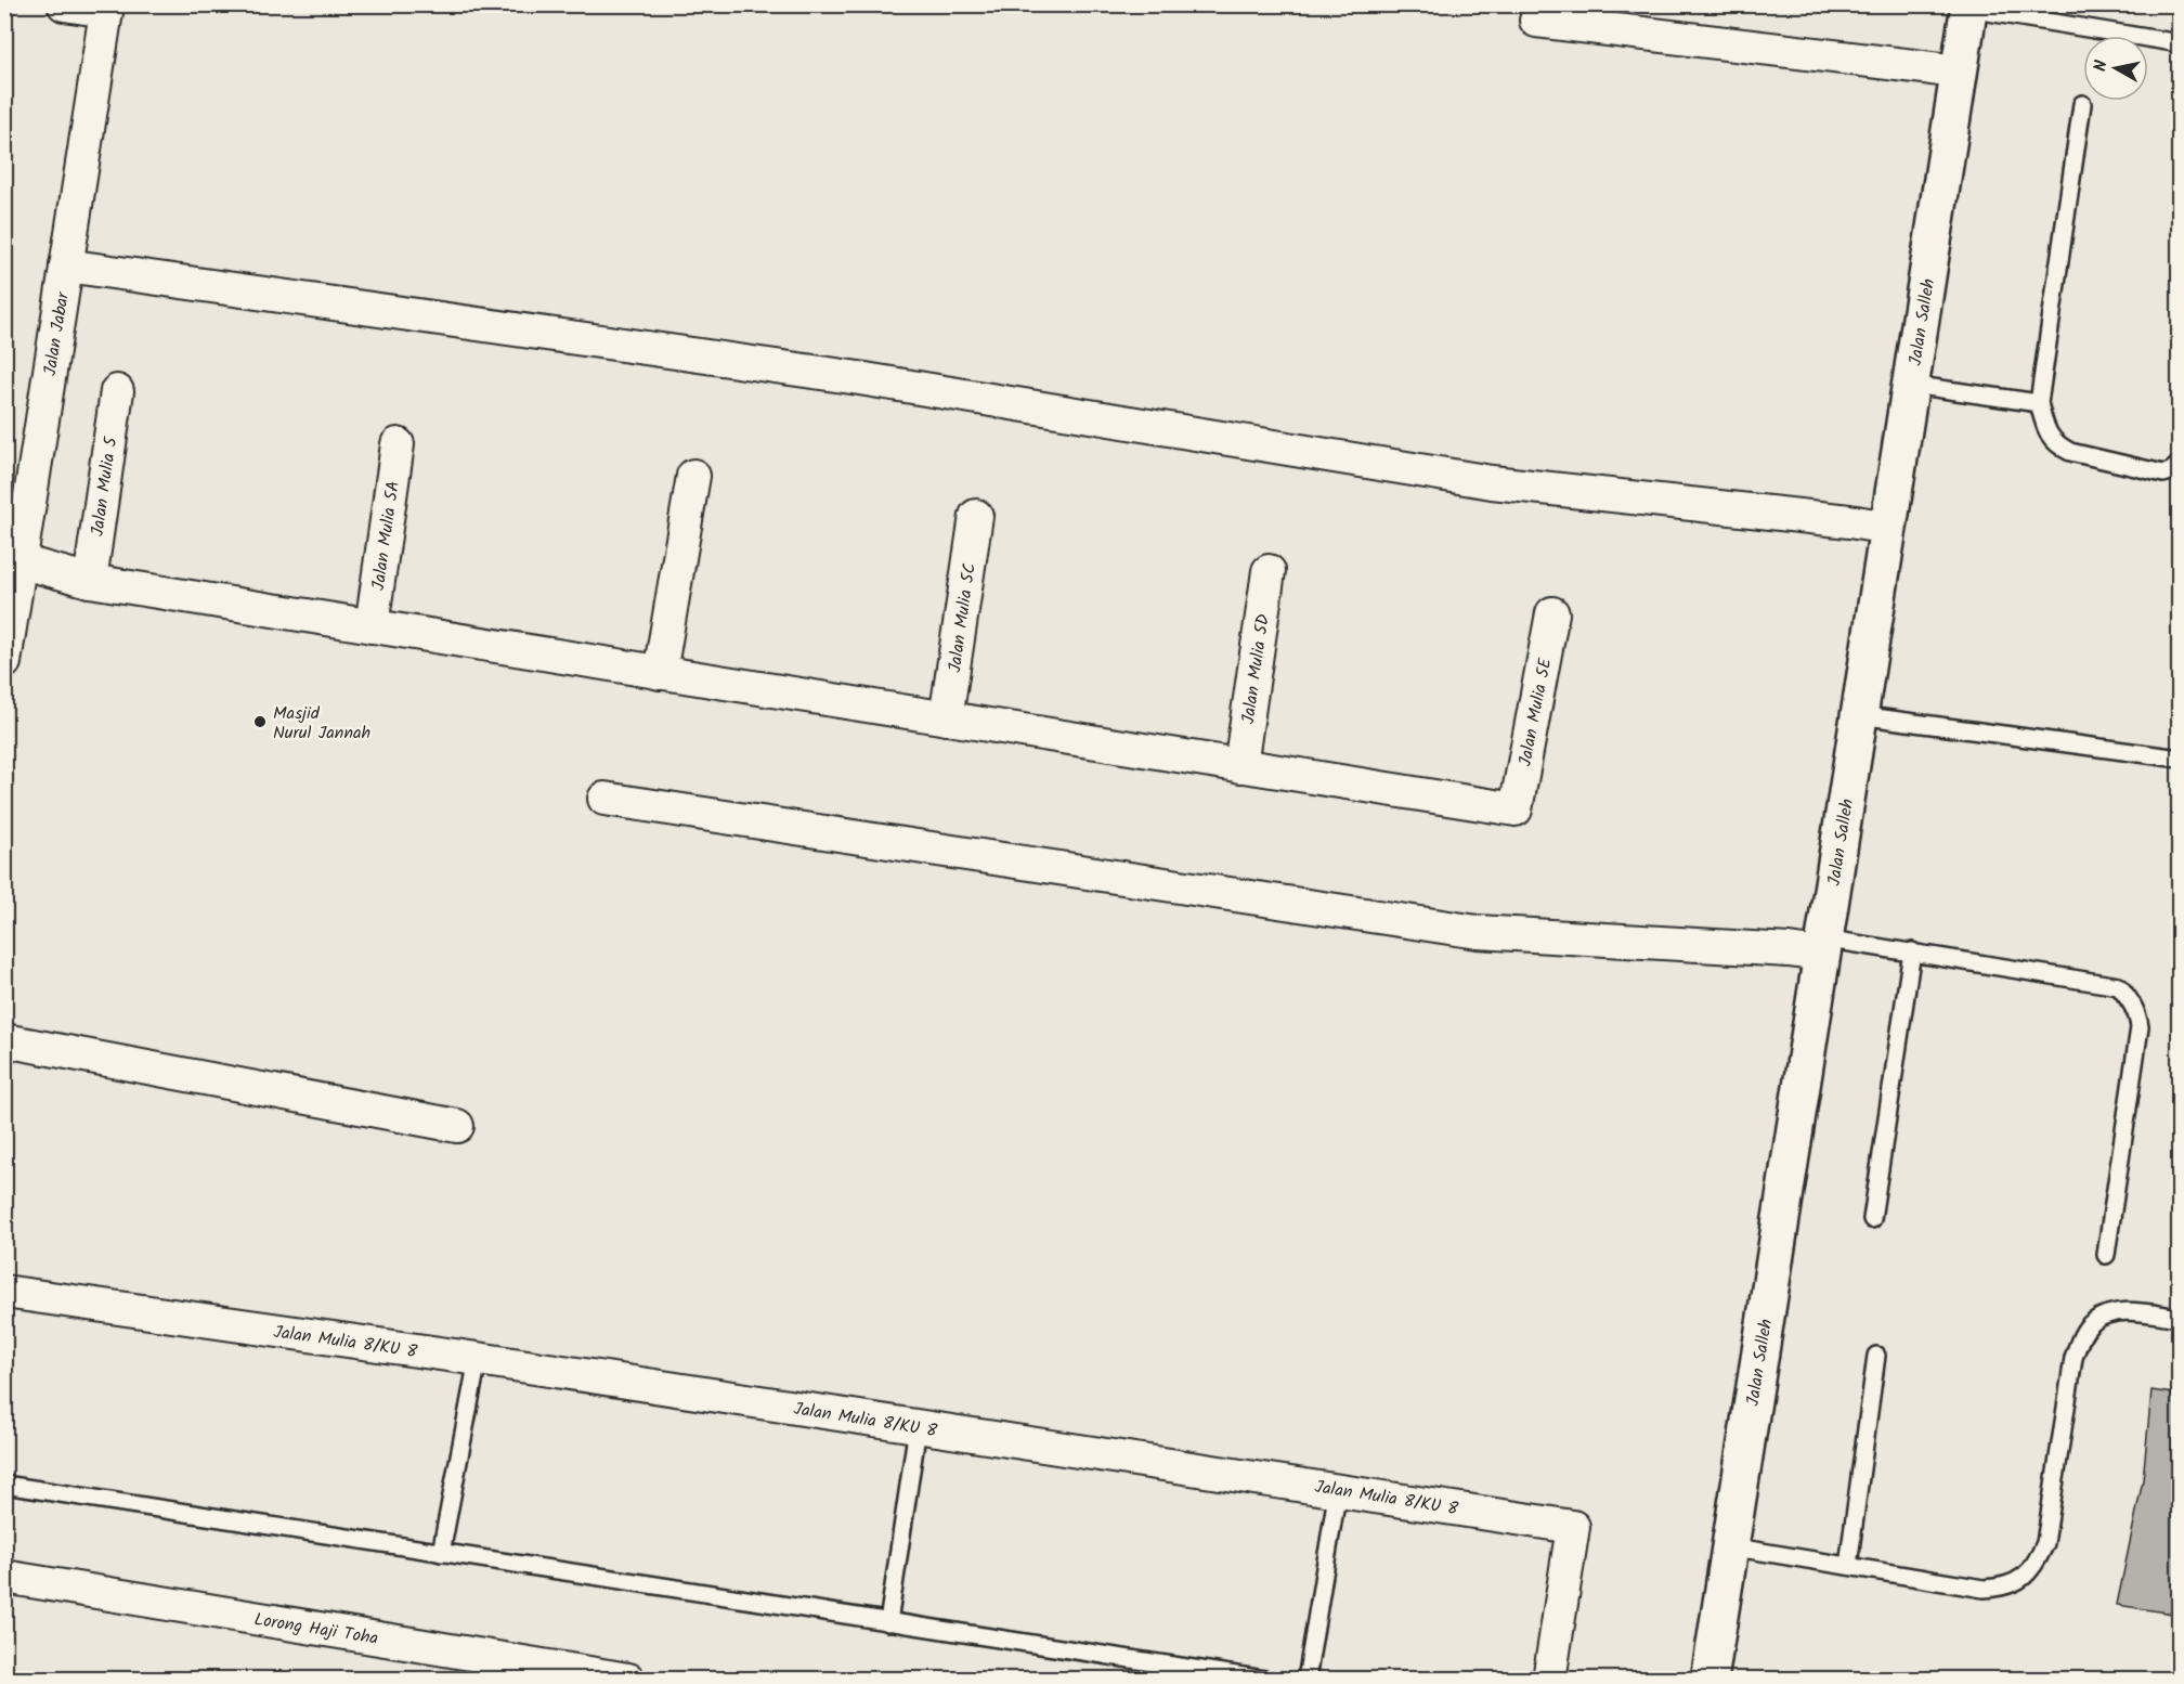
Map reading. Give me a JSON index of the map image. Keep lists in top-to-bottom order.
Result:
{
  "streets": {
    "street": [
      "Jalan Salleh",
      "Jalan Jabar",
      "Jalan Mulia 5",
      "Jalan Mulia 5A",
      "Jalan Mulia 5C",
      "Jalan Mulia 5D",
      "Jalan Mulia 5E",
      "Jalan Mulia 8/KU 8",
      "Lorong Haji Toha"
    ]
  },
  "crossings": [
    ["Jalan Mulia 5D", "Jalan Mulia 5E"]
  ],
  "places": ["Masjid Nurul Jannah"],
  "north": "left"
}
